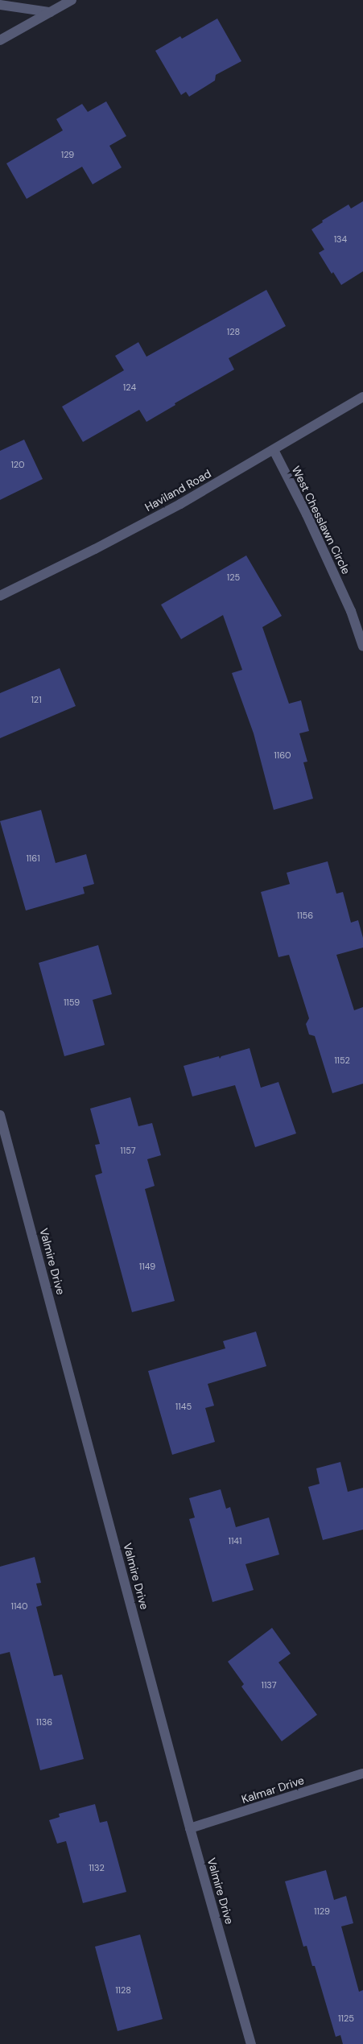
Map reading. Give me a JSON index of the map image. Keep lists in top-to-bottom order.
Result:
{
  "streets": {
    "street": [
      "Haviland Road",
      "West Chesslawn Circle",
      "Valmire Drive",
      "Kalmar Drive"
    ]
  },
  "crossings": [
    ["Haviland Road", "West Chesslawn Circle"],
    ["Valmire Drive", "Kalmar Drive"]
  ],
  "house_numbers": [
    "129",
    "134",
    "128",
    "124",
    "120",
    "125",
    "121",
    "1160",
    "1161",
    "1156",
    "1159",
    "1152",
    "1157",
    "1149",
    "1145",
    "1141",
    "1140",
    "1137",
    "1136",
    "1132",
    "1129",
    "1128",
    "1125"
  ]
}
